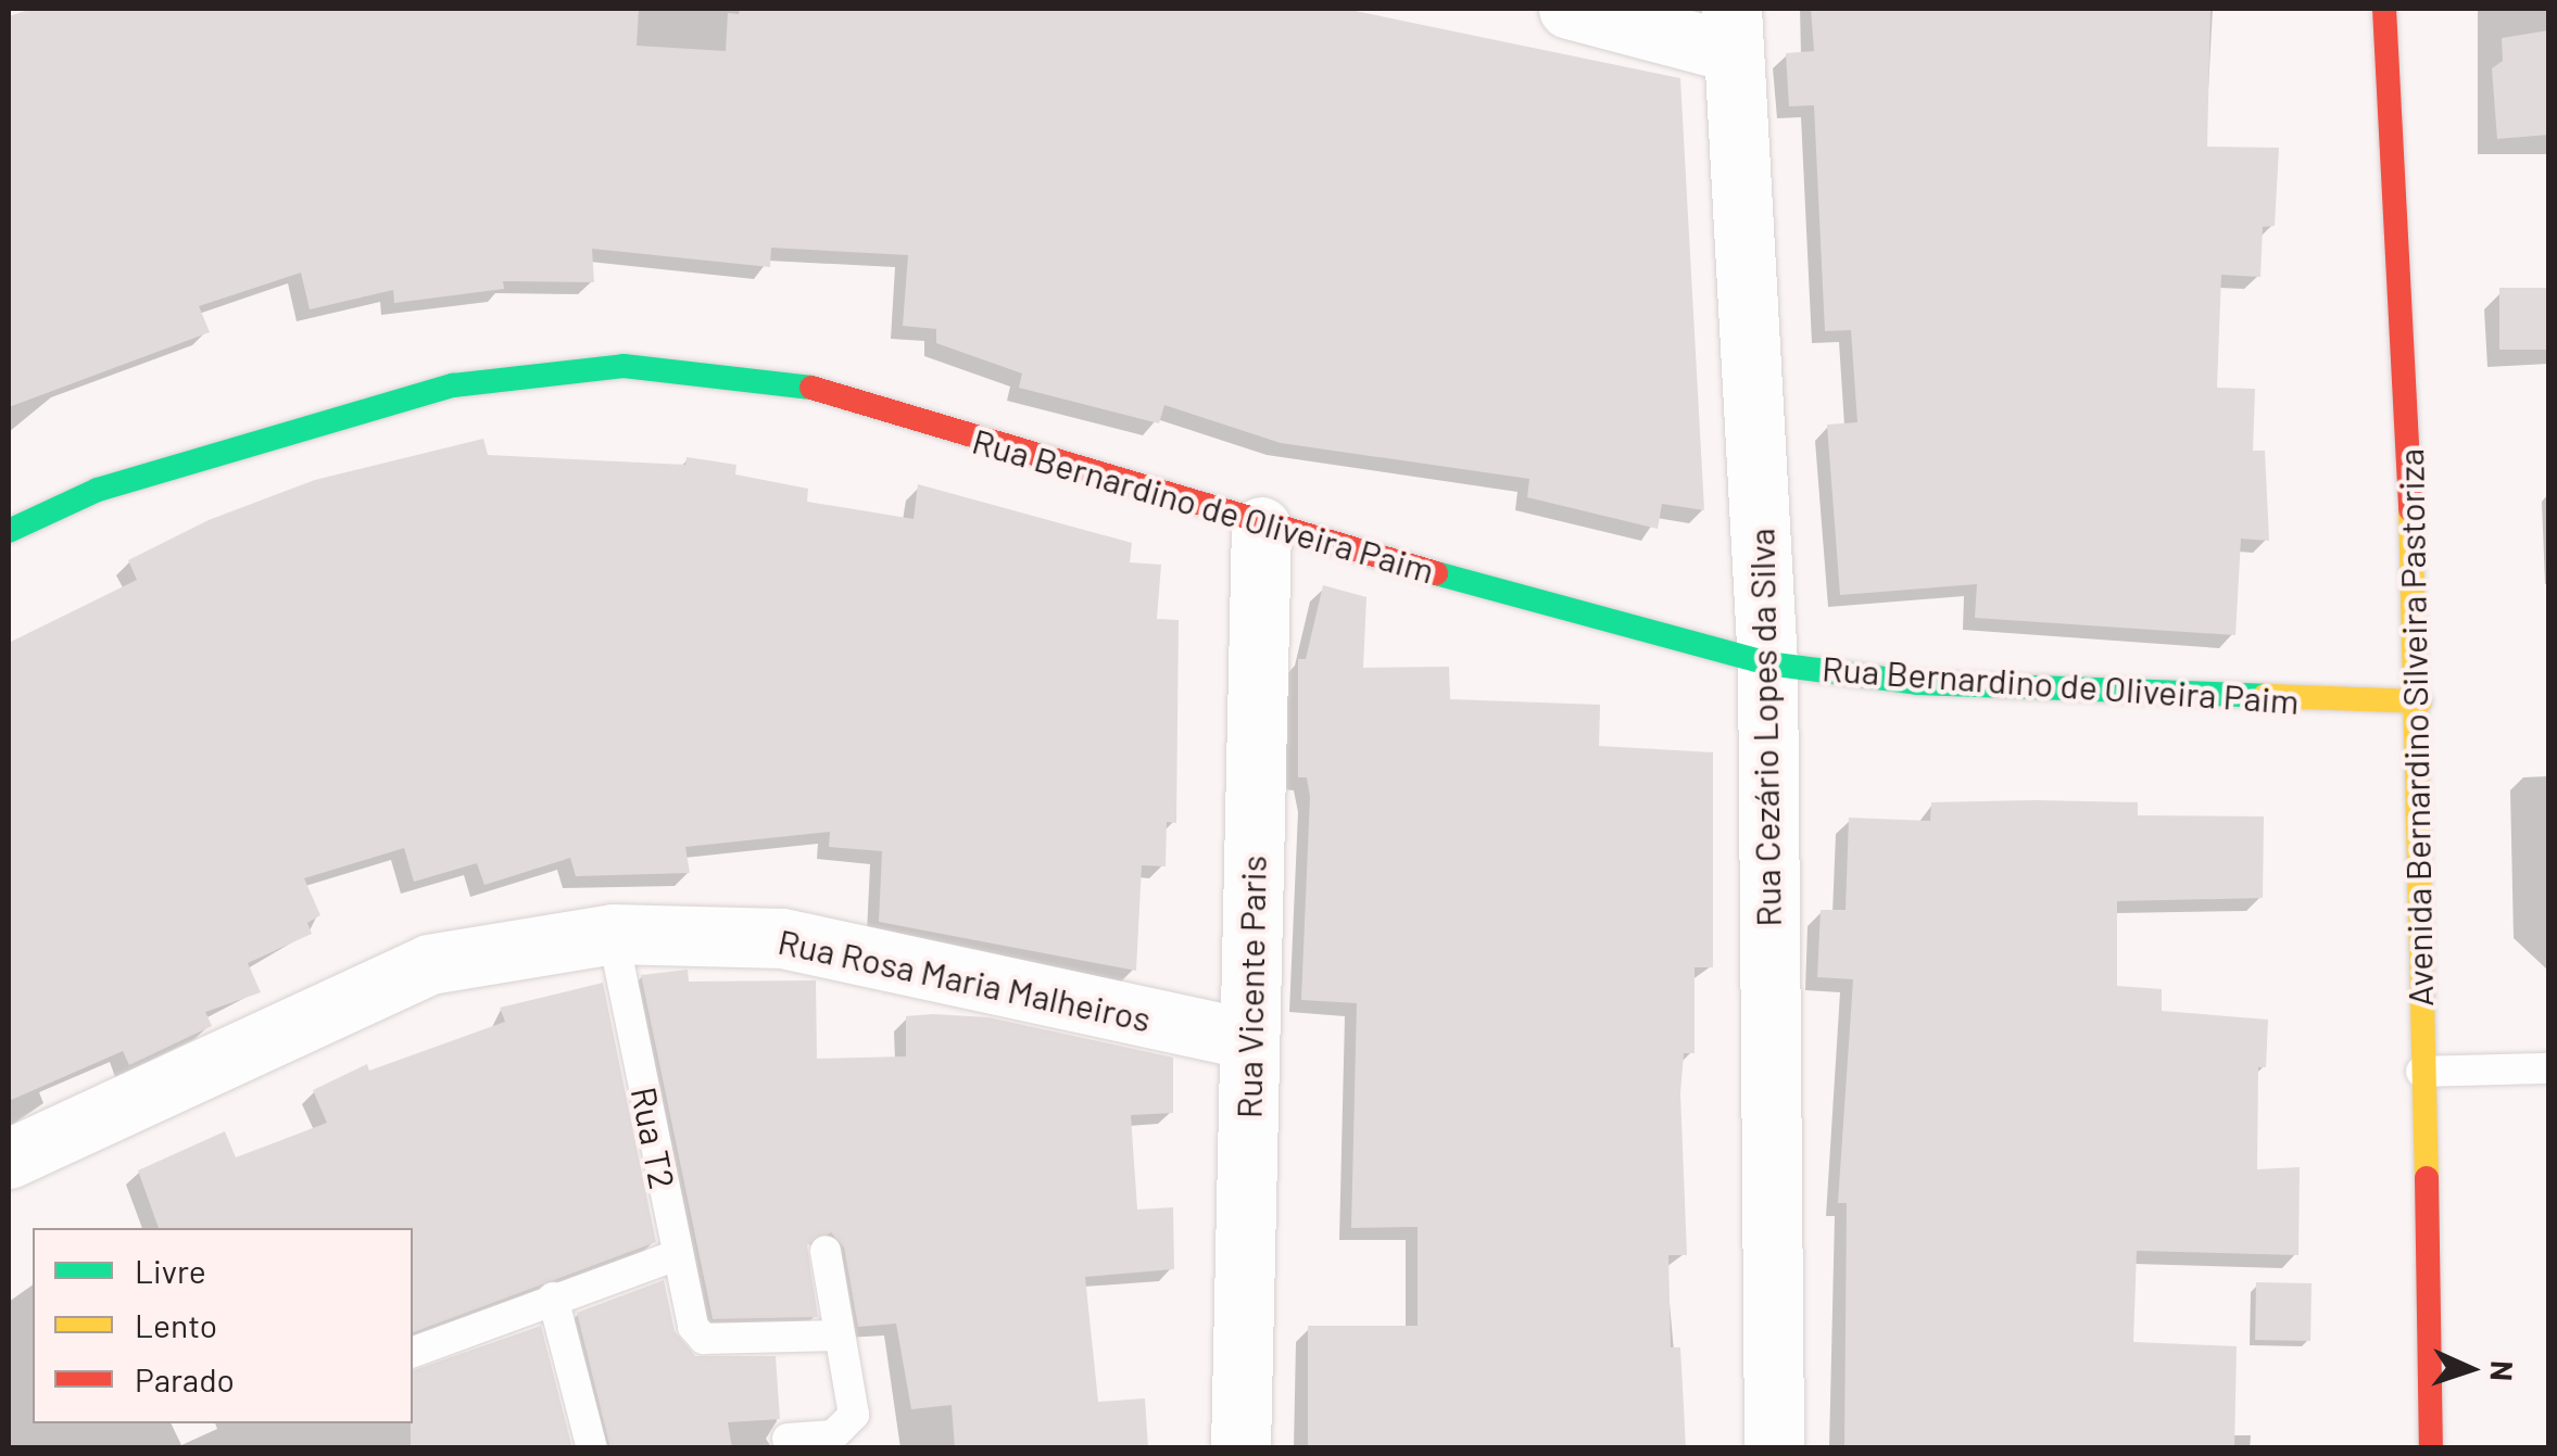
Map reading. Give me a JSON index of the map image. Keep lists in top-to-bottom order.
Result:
{
  "streets": {
    "street": [
      "Rua Bernardino de Oliveira Paim",
      "Rua Cezário Lopes da Silva",
      "Avenida Bernardino Silveira Pastoriza",
      "Rua Rosa Maria Malheiros",
      "Rua Vicente Paris"
    ],
    "lane": ["Rua T2"]
  },
  "crossings": [
    ["Rua Bernardino de Oliveira Paim", "Rua Cezário Lopes da Silva"],
    ["Rua Bernardino de Oliveira Paim", "Avenida Bernardino Silveira Pastoriza"],
    ["Rua Bernardino de Oliveira Paim", "Rua Vicente Paris"],
    ["Rua Rosa Maria Malheiros", "Rua Vicente Paris"],
    ["Rua Rosa Maria Malheiros", "Rua T2"]
  ],
  "legend": ["Livre", "Lento", "Parado"],
  "north": "right"
}
